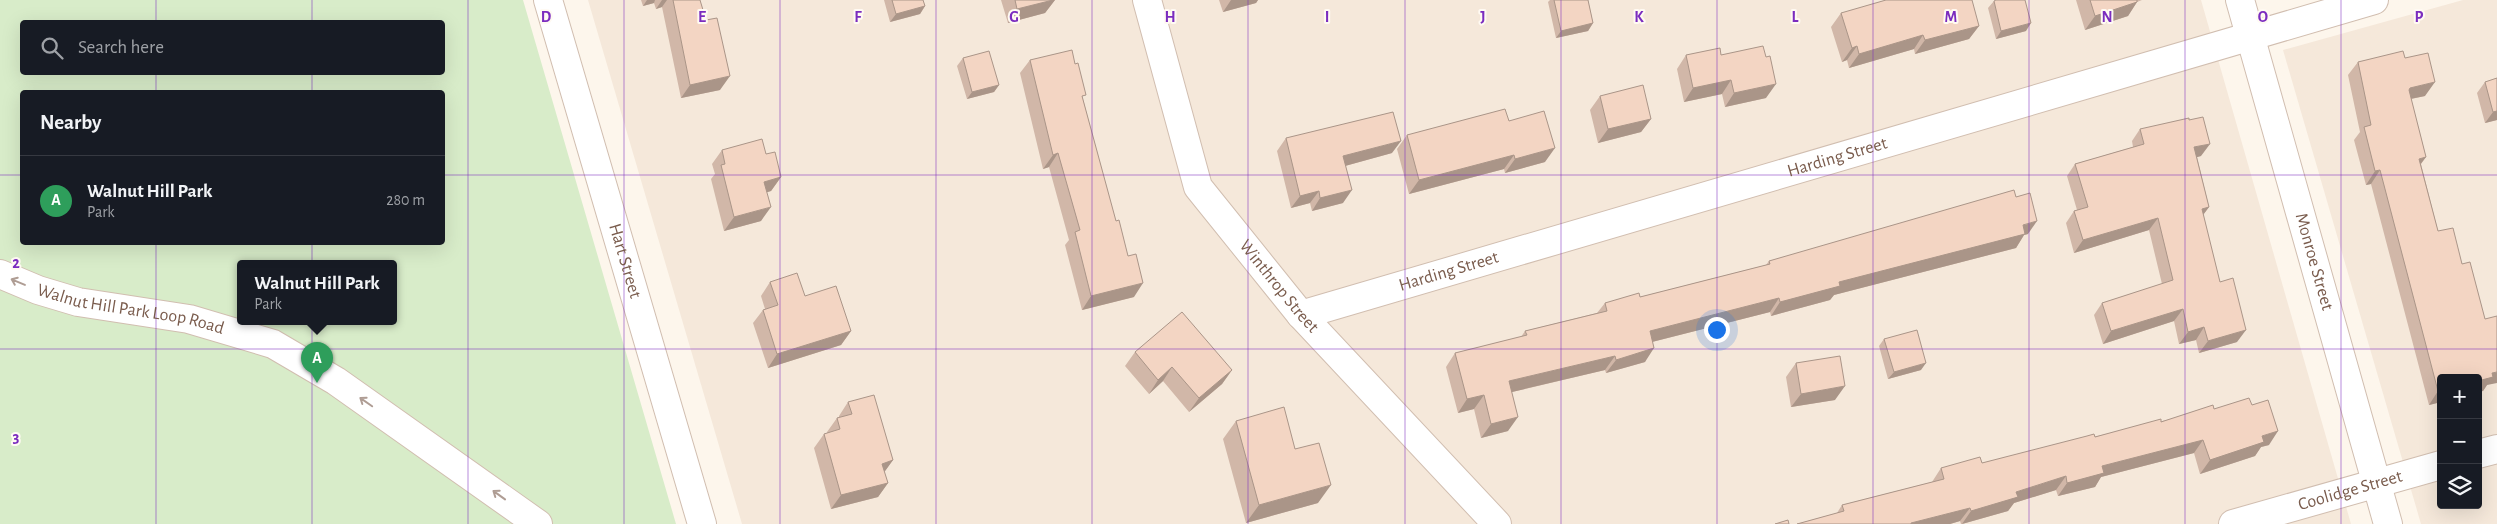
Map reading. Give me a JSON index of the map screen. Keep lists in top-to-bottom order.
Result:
{
  "streets": {
    "street": [
      "Harding Street",
      "Hart Street",
      "Monroe Street",
      "Winthrop Street",
      "Walnut Hill Park Loop Road",
      "Coolidge Street"
    ]
  },
  "crossings": [
    ["Harding Street", "Monroe Street"],
    ["Harding Street", "Winthrop Street"],
    ["Monroe Street", "Coolidge Street"]
  ],
  "one_way": ["Walnut Hill Park Loop Road"],
  "page": {
    "search": "Search here",
    "heading": "Nearby",
    "list": [
      {
        "mark": "A",
        "name": "Walnut Hill Park",
        "note": "Park",
        "value": "280 m"
      }
    ],
    "popup": ["Walnut Hill Park", "Park"],
    "pins": "A",
    "map_buttons": ["+", "−"]
  },
  "grid": {
    "columns": [
      "D",
      "E",
      "F",
      "G",
      "H",
      "I",
      "J",
      "K",
      "L",
      "M",
      "N",
      "O",
      "P"
    ],
    "rows": ["2", "3"]
  }
}
